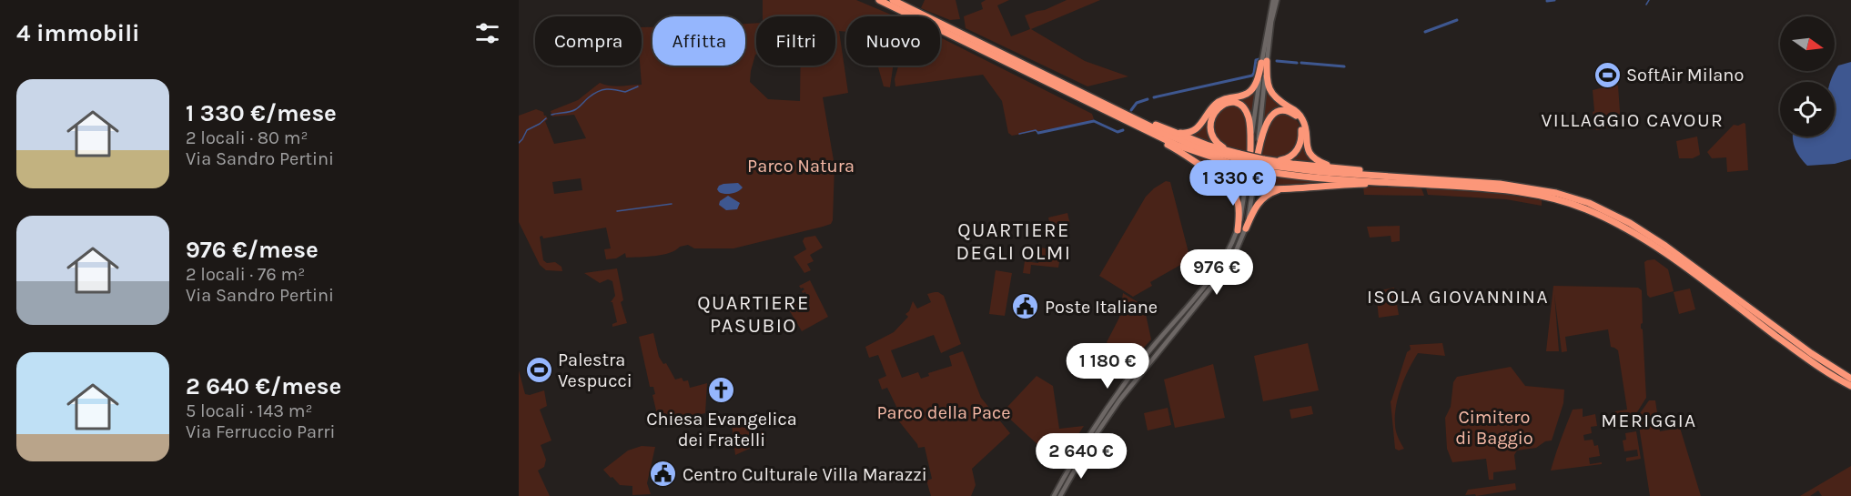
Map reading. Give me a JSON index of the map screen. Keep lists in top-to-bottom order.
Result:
{
  "districts": [
    "VILLAGGIO CAVOUR",
    "QUARTIERE DEGLI OLMI",
    "ISOLA GIOVANNINA",
    "QUARTIERE PASUBIO",
    "MERIGGIA"
  ],
  "parks": ["Parco Natura", "Parco della Pace", "Cimitero di Baggio"],
  "places": {
    "sports": ["SoftAir Milano", "Palestra Vespucci"],
    "public building": ["Poste Italiane", "Centro Culturale Villa Marazzi"],
    "church": ["Chiesa Evangelica dei Fratelli"]
  },
  "north": "right",
  "page": {
    "heading": "4 immobili",
    "chip": [
      "Compra",
      "Affitta",
      "Filtri",
      "Nuovo"
    ],
    "list": [
      {
        "name": "1 330 €/mese",
        "note": "2 locali · 80 m² · Via Sandro Pertini"
      },
      {
        "name": "976 €/mese",
        "note": "2 locali · 76 m² · Via Sandro Pertini"
      },
      {
        "name": "2 640 €/mese",
        "note": "5 locali · 143 m² · Via Ferruccio Parri"
      }
    ],
    "price": [
      "1 330 €",
      "976 €",
      "1 180 €",
      "2 640 €"
    ]
  }
}
